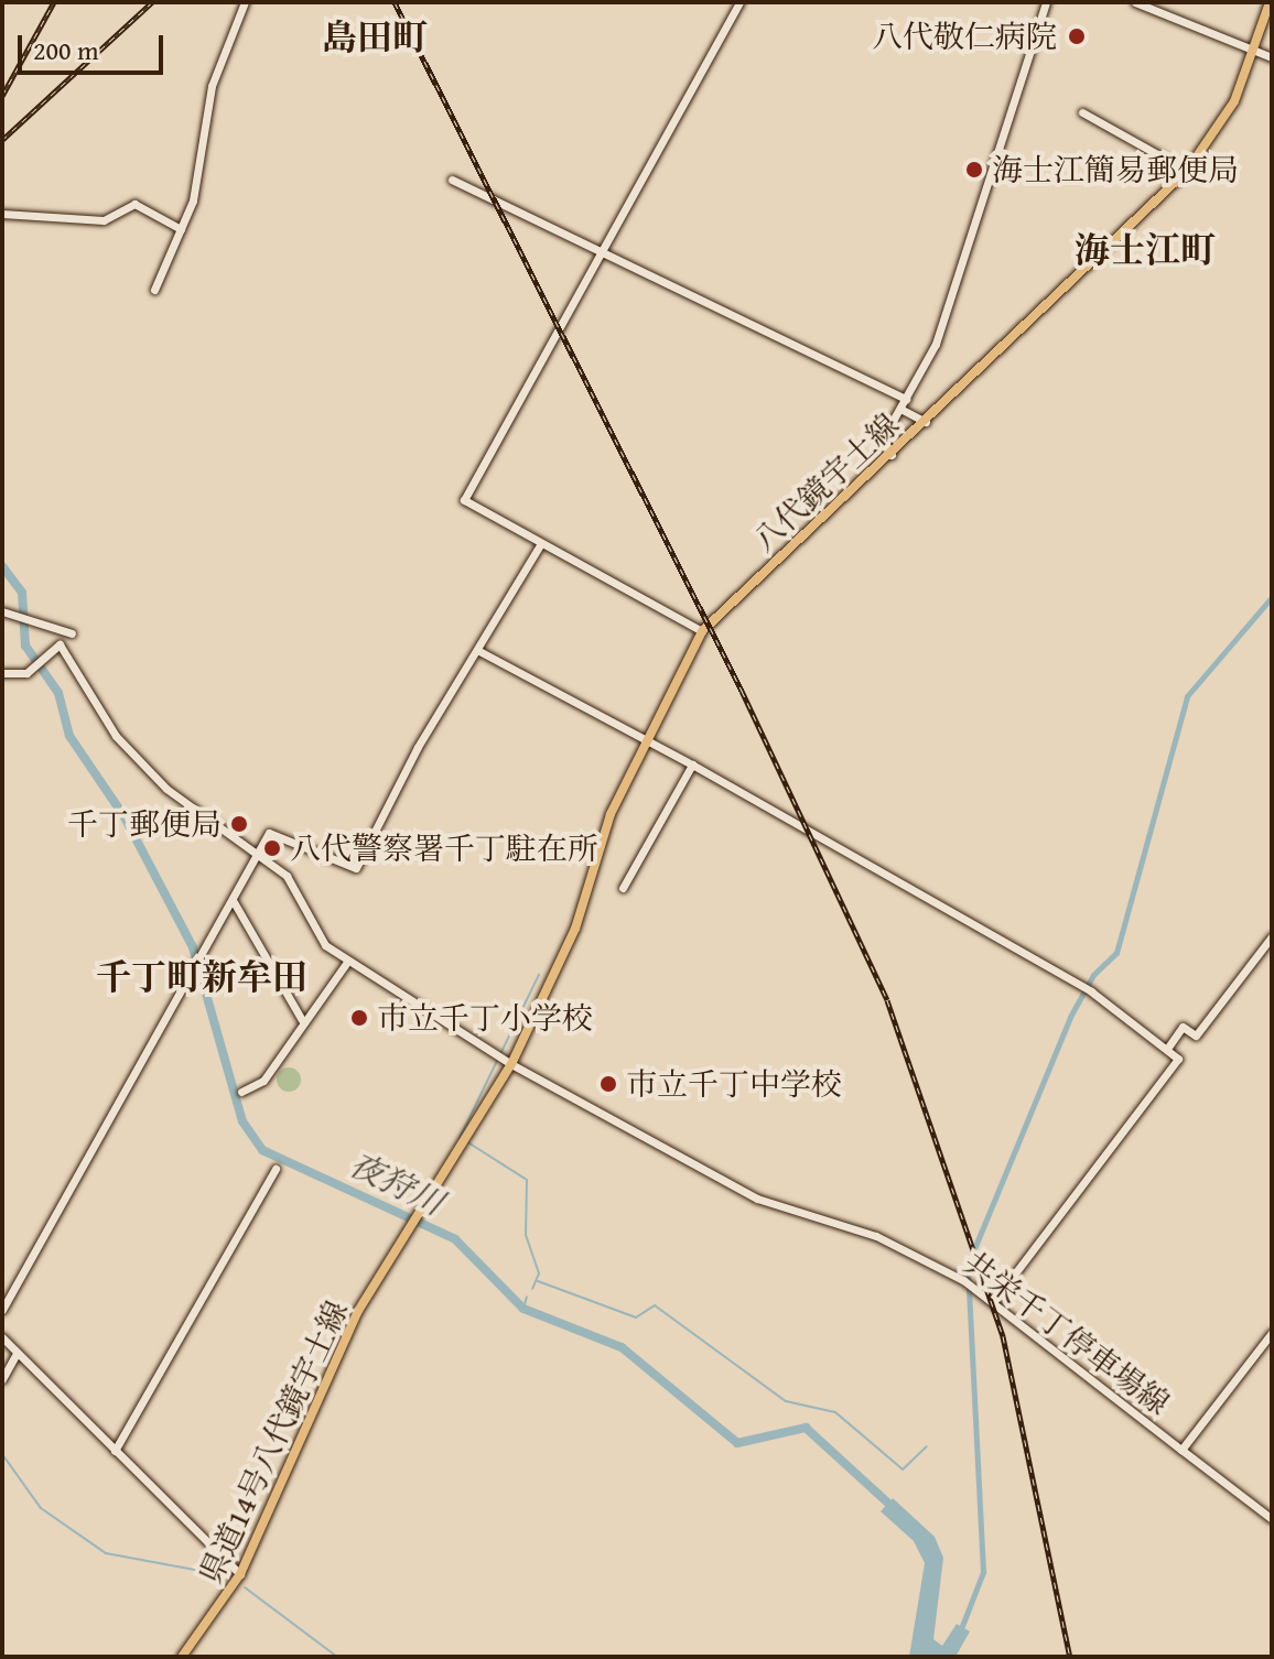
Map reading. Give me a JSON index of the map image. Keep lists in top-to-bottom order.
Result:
{
  "streets": {
    "main road": ["八代鏡宇土線", "県道14号八代鏡宇土線"],
    "street": ["共栄千丁停車場線"]
  },
  "crossings": [
    ["八代鏡宇土線", "共栄千丁停車場線"],
    ["八代鏡宇土線", "県道14号八代鏡宇土線"],
    ["共栄千丁停車場線", "県道14号八代鏡宇土線"]
  ],
  "districts": ["島田町", "海士江町", "千丁町新牟田"],
  "water": ["夜狩川"],
  "places": [
    "八代敬仁病院",
    "海士江簡易郵便局",
    "千丁郵便局",
    "八代警察署千丁駐在所",
    "市立千丁小学校",
    "市立千丁中学校"
  ],
  "scale_bar": "200 m"
}
